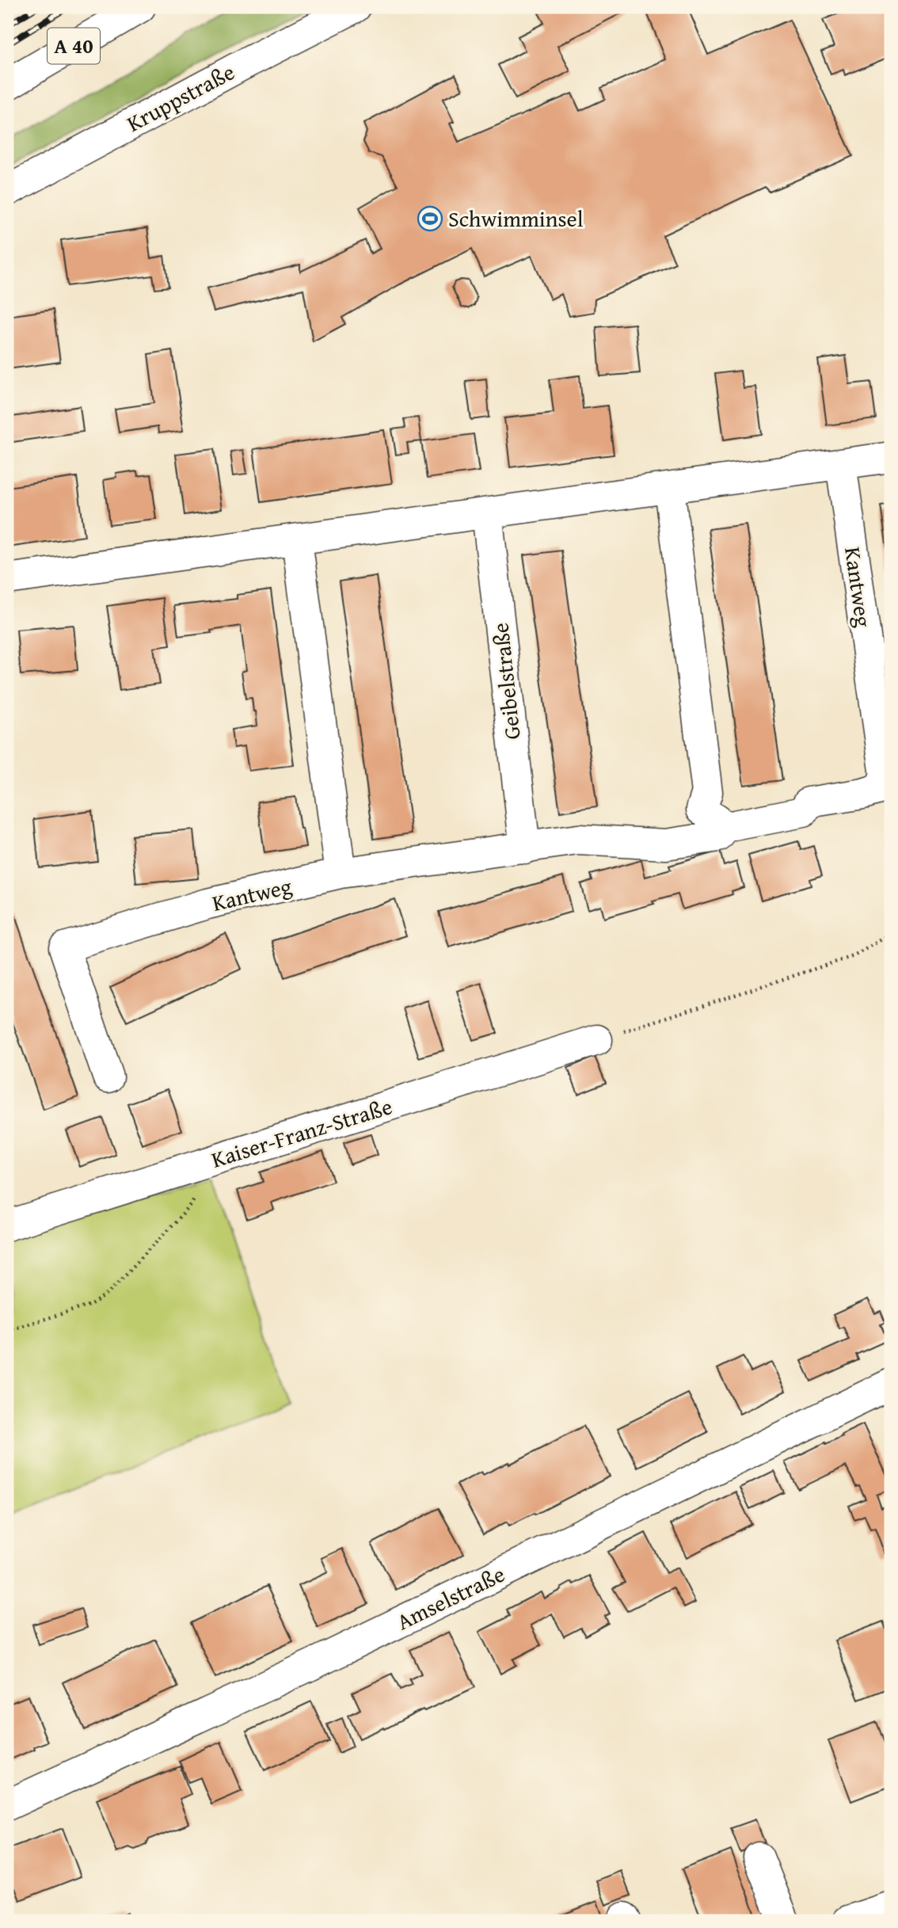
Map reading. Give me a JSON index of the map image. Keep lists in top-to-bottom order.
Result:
{
  "streets": {
    "main road": [
      "A 40",
      "Kruppstraße",
      "Kantweg",
      "Geibelstraße",
      "Kaiser-Franz-Straße",
      "Amselstraße"
    ]
  },
  "crossings": [
    ["Kantweg", "Geibelstraße"]
  ],
  "places": {
    "sports": ["Schwimminsel"]
  }
}
